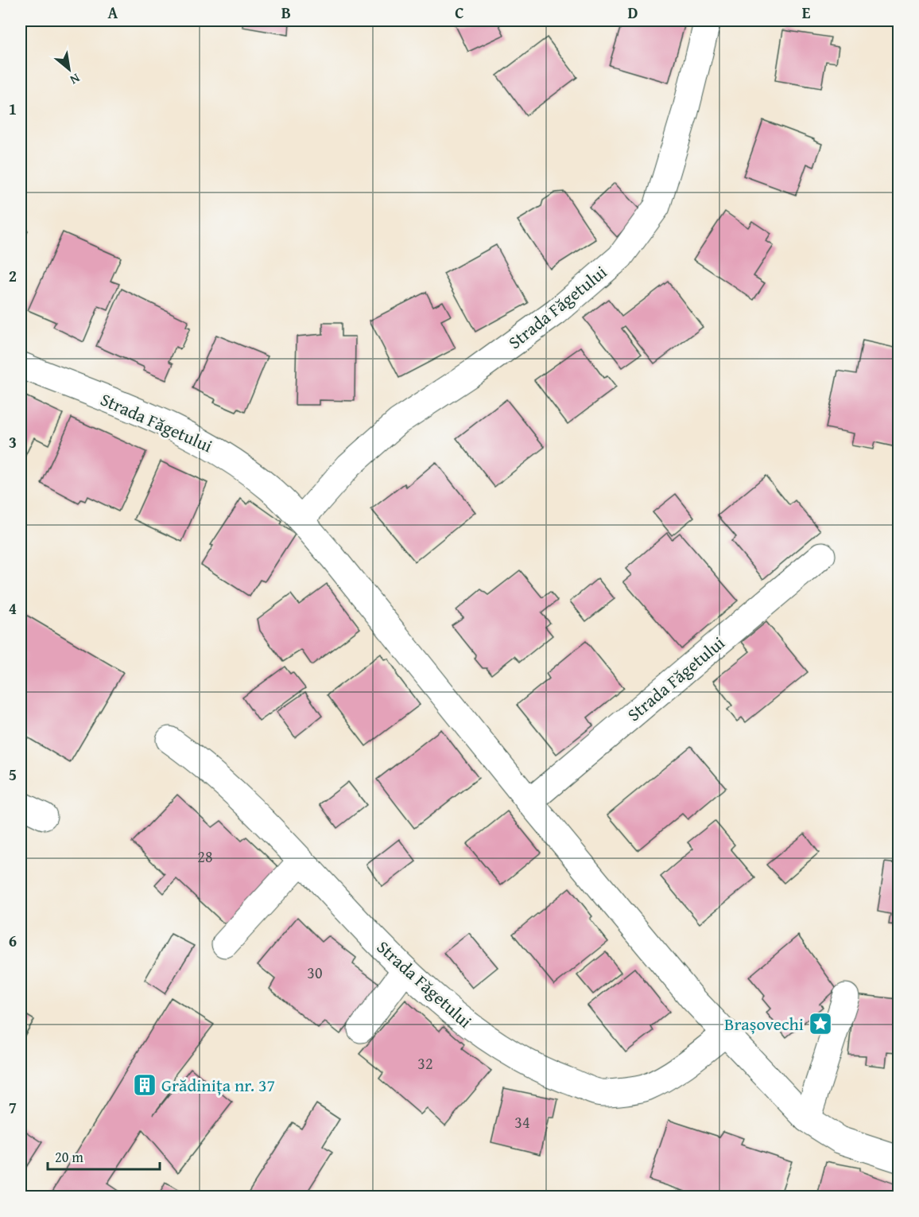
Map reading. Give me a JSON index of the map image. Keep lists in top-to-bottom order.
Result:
{
  "streets": {
    "street": ["Strada Făgetului"]
  },
  "places": {
    "place": ["Brașovechi"],
    "building": ["Grădinița nr. 37"]
  },
  "house_numbers": [
    "28",
    "30",
    "32",
    "34"
  ],
  "scale_bar": "20 m",
  "north": "bottom right",
  "grid": {
    "columns": [
      "A",
      "B",
      "C",
      "D",
      "E"
    ],
    "rows": [
      "1",
      "2",
      "3",
      "4",
      "5",
      "6",
      "7"
    ]
  }
}
